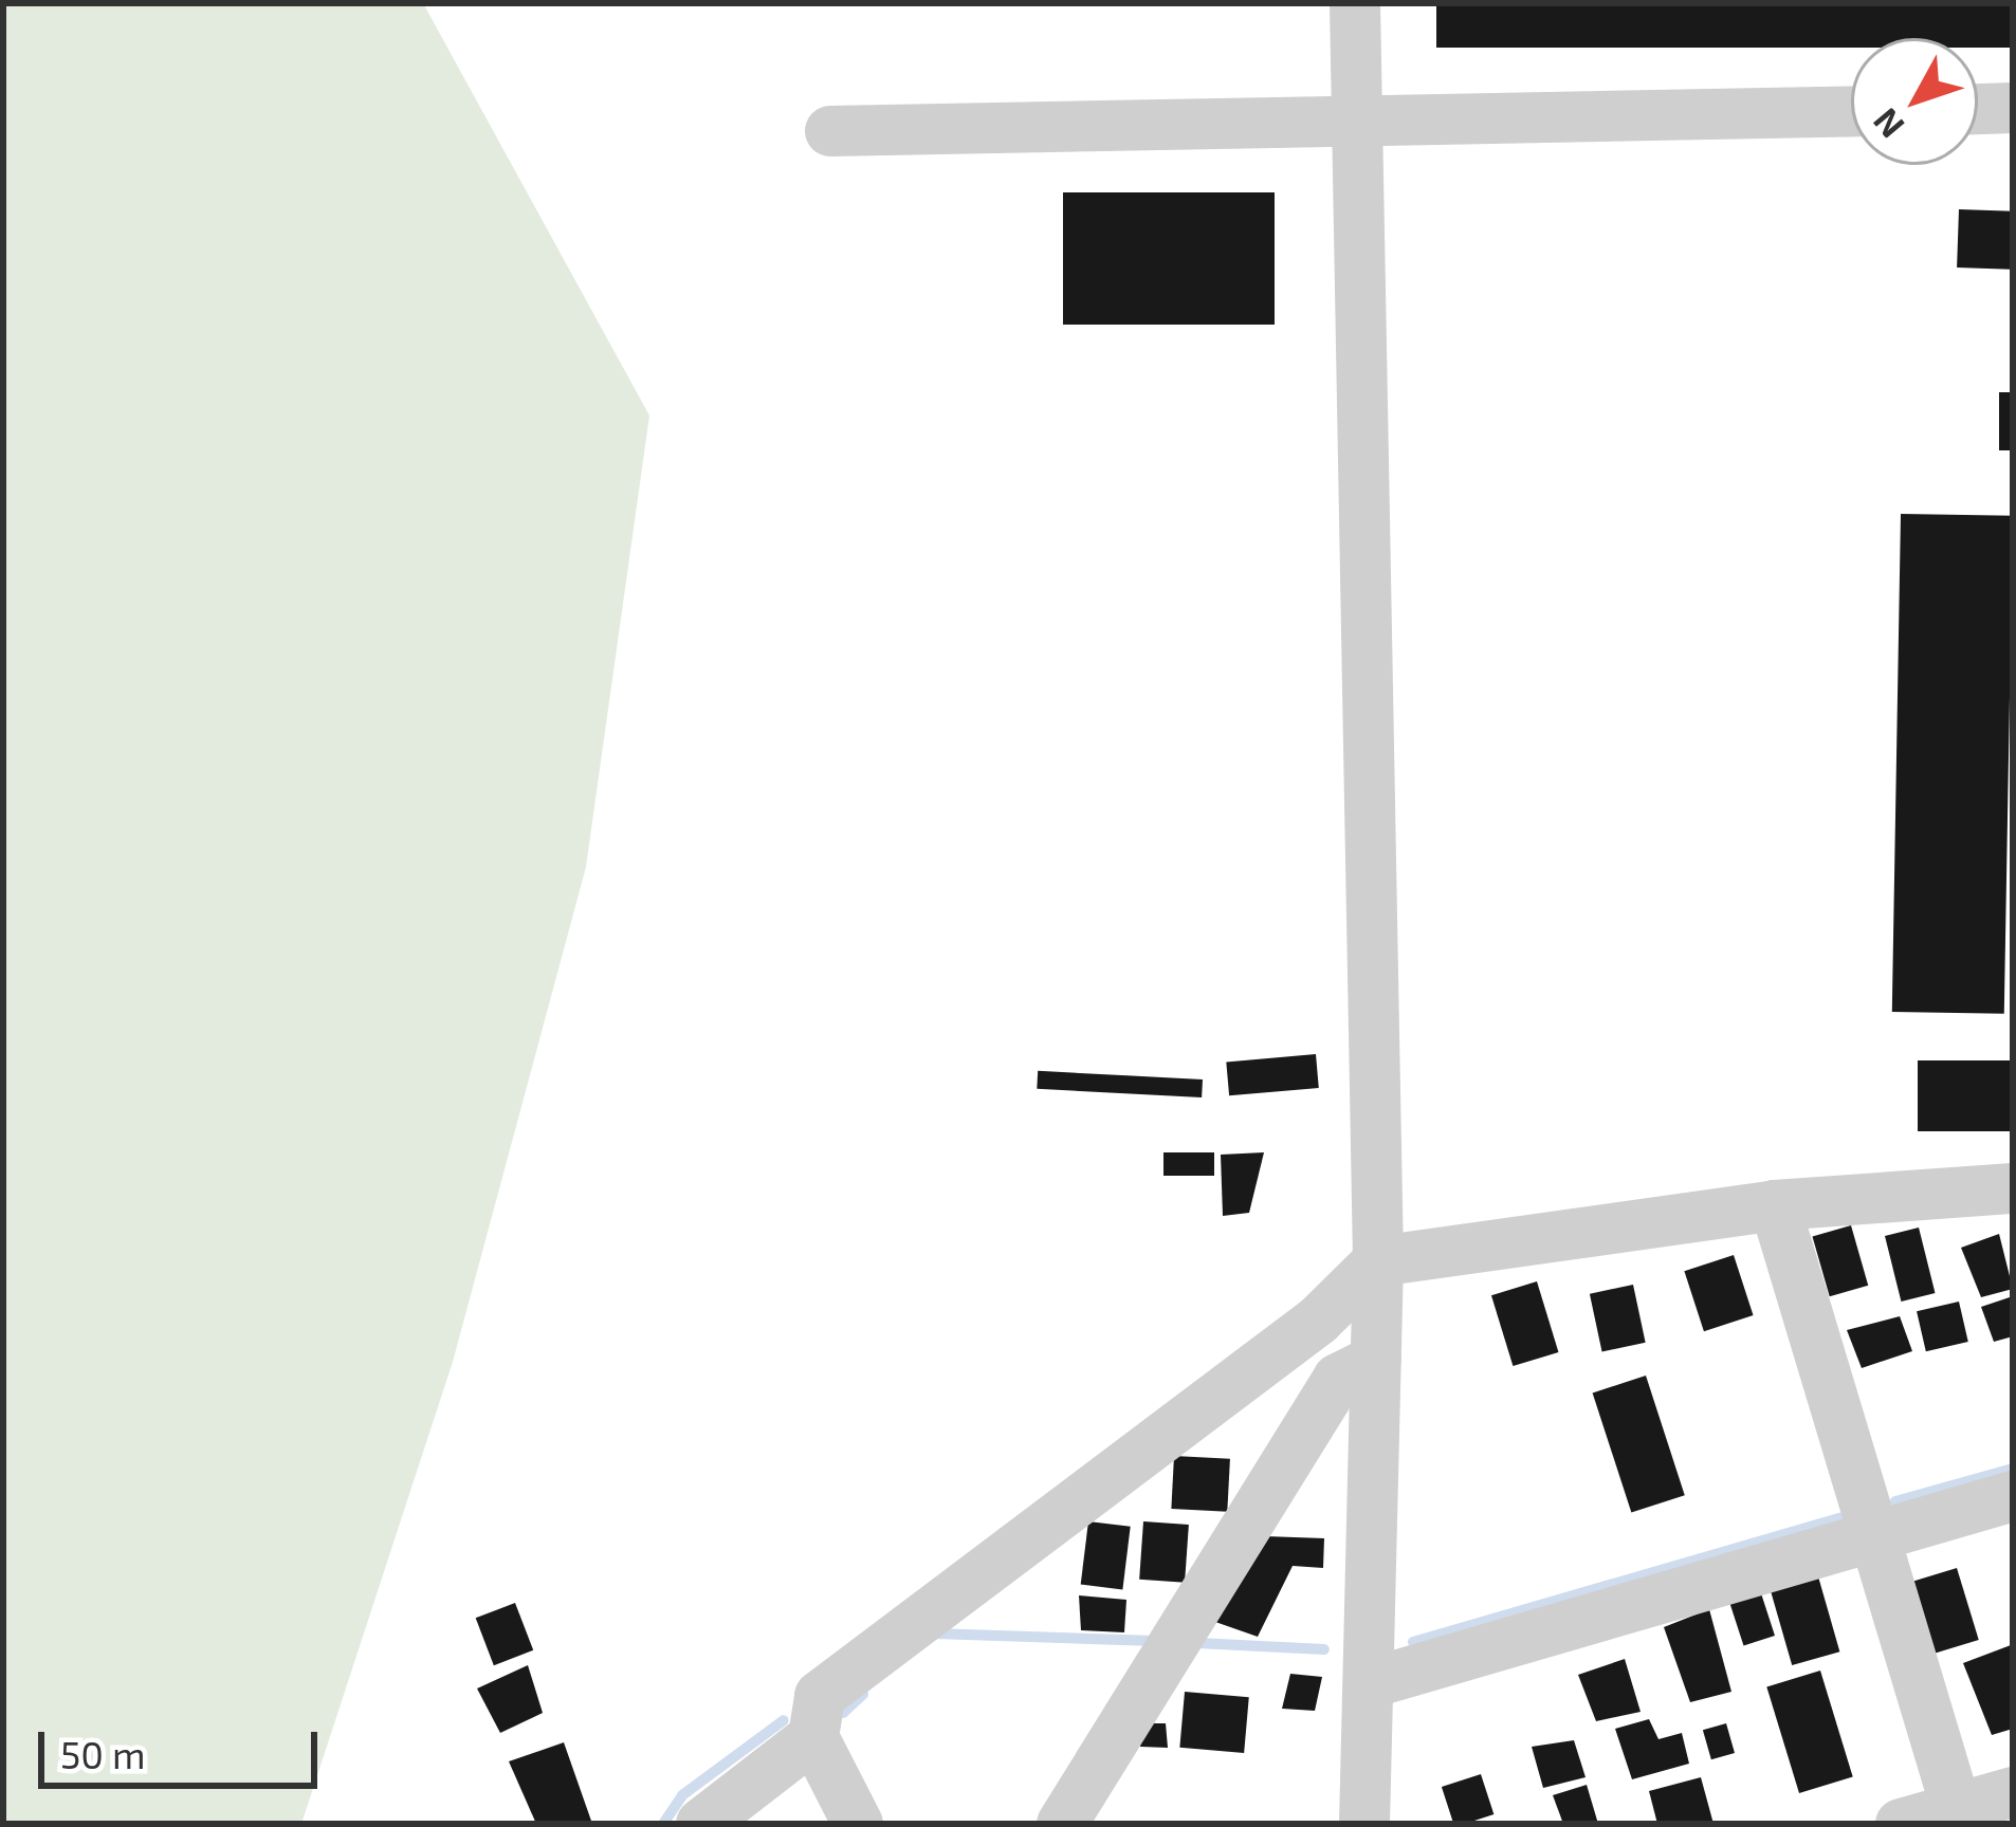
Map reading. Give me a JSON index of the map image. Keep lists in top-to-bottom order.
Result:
{
  "scale_bar": "50 m",
  "north": "bottom left"
}
